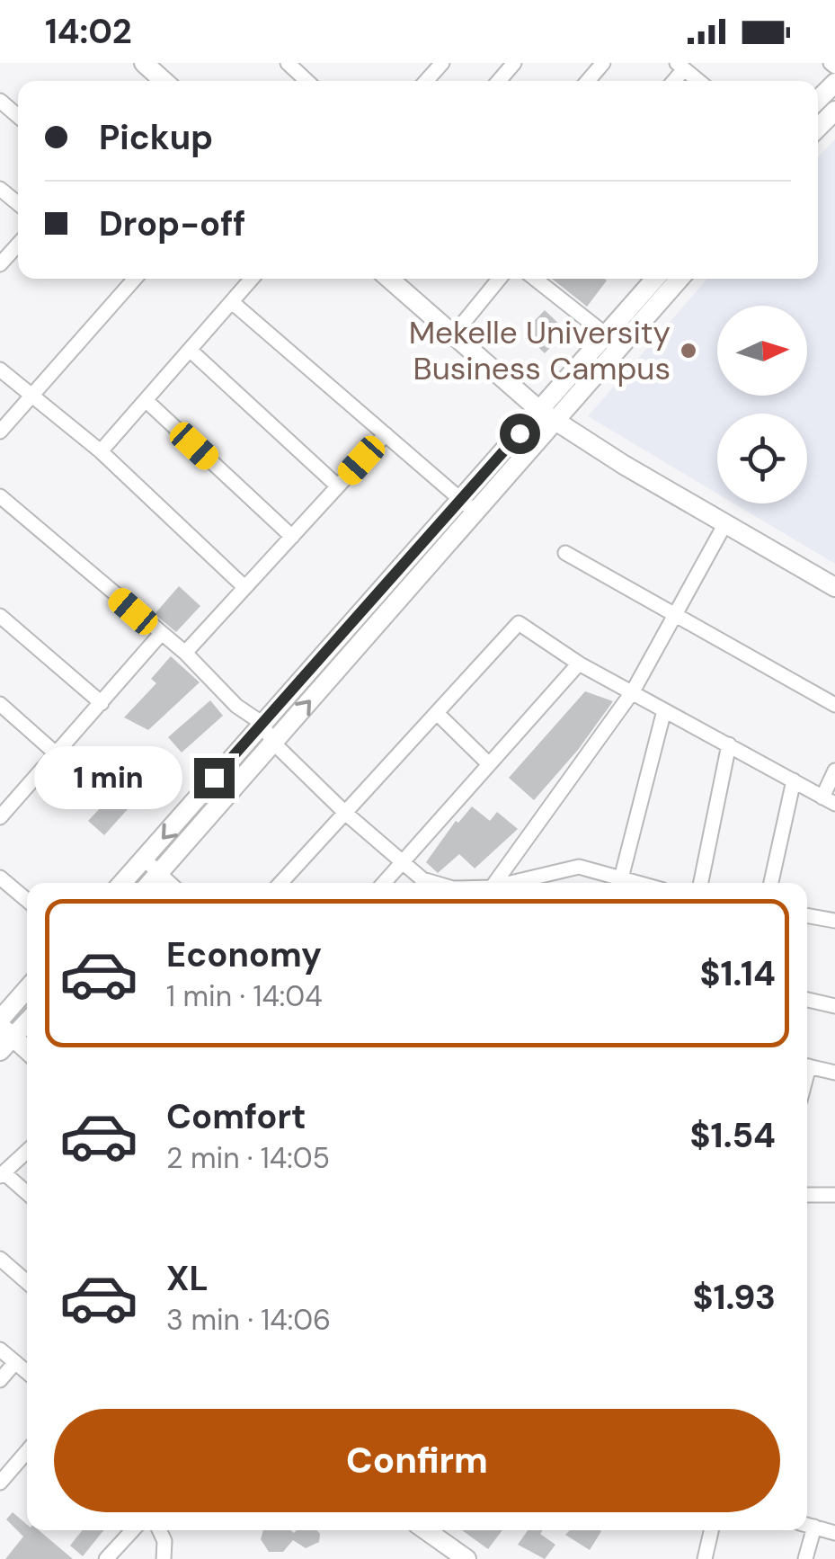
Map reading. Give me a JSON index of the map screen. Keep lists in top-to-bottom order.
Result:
{
  "places": ["Mekelle University Business Campus"],
  "north": "right",
  "page": {
    "status": "14:02",
    "banner": ["Pickup", "Drop-off"],
    "bubble": "1 min",
    "list": [
      {
        "name": "Economy",
        "note": "1 min · 14:04",
        "value": "$1.14"
      },
      {
        "name": "Comfort",
        "note": "2 min · 14:05",
        "value": "$1.54"
      },
      {
        "name": "XL",
        "note": "3 min · 14:06",
        "value": "$1.93"
      }
    ],
    "buttons": "Confirm"
  }
}
